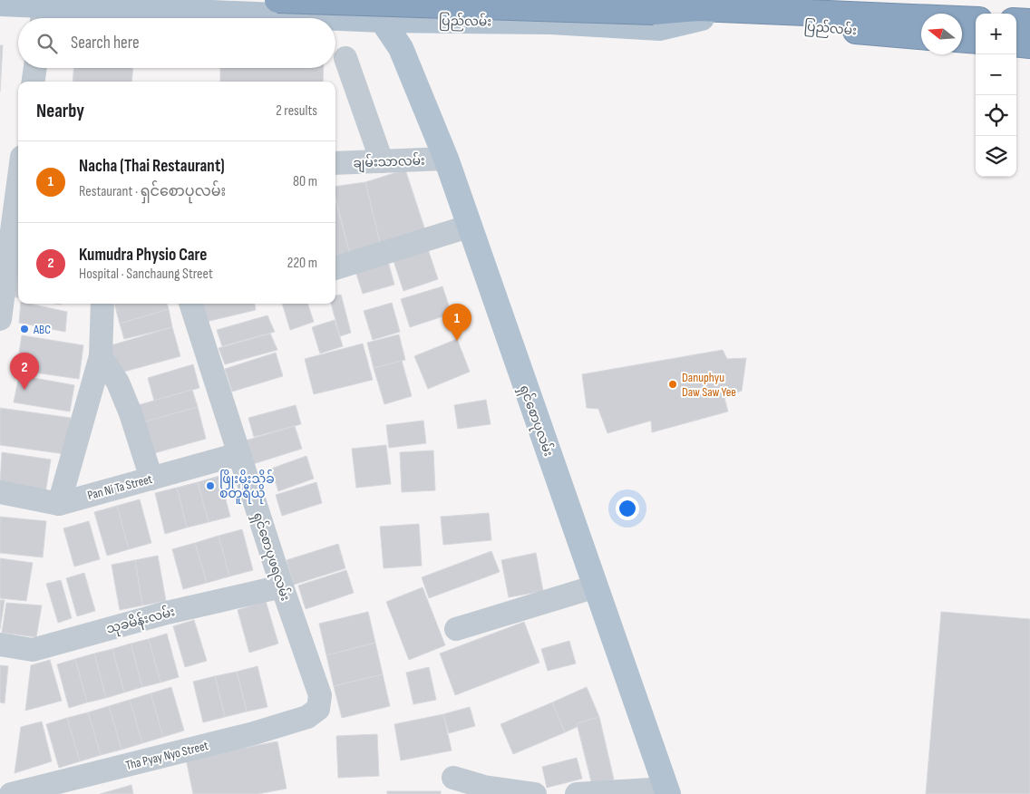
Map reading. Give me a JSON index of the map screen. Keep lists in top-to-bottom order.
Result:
{
  "streets": {
    "highway": ["ပြည်လမ်း"],
    "main road": ["ရှင်စောပုလမ်း"],
    "street": [
      "ချမ်းသာလမ်း",
      "Pan Ni Ta Street",
      "ရှင်စောပုဖရလမ်း",
      "သုခမိန်းလမ်း",
      "Tha Pyay Nyo Street"
    ]
  },
  "crossings": [
    ["ပြည်လမ်း", "ရှင်စောပုလမ်း"],
    ["ချမ်းသာလမ်း", "ရှင်စောပုလမ်း"],
    ["Pan Ni Ta Street", "ရှင်စောပုဖရလမ်း"],
    ["ရှင်စောပုဖရလမ်း", "သုခမိန်းလမ်း"],
    ["ရှင်စောပုဖရလမ်း", "Tha Pyay Nyo Street"]
  ],
  "places": ["ABC", "Danuphyu Daw Saw Yee", "ဖြိုးမိုးသိခ် စတူရီယို"],
  "north": "left",
  "page": {
    "map_buttons": ["+", "−"],
    "search": "Search here",
    "heading": ["Nearby", "2 results"],
    "list": [
      {
        "mark": "1",
        "name": "Nacha (Thai Restaurant)",
        "note": "Restaurant · ရှင်စောပုလမ်း",
        "value": "80 m"
      },
      {
        "mark": "2",
        "name": "Kumudra Physio Care",
        "note": "Hospital · Sanchaung Street",
        "value": "220 m"
      }
    ],
    "pins": ["1", "2"]
  }
}
